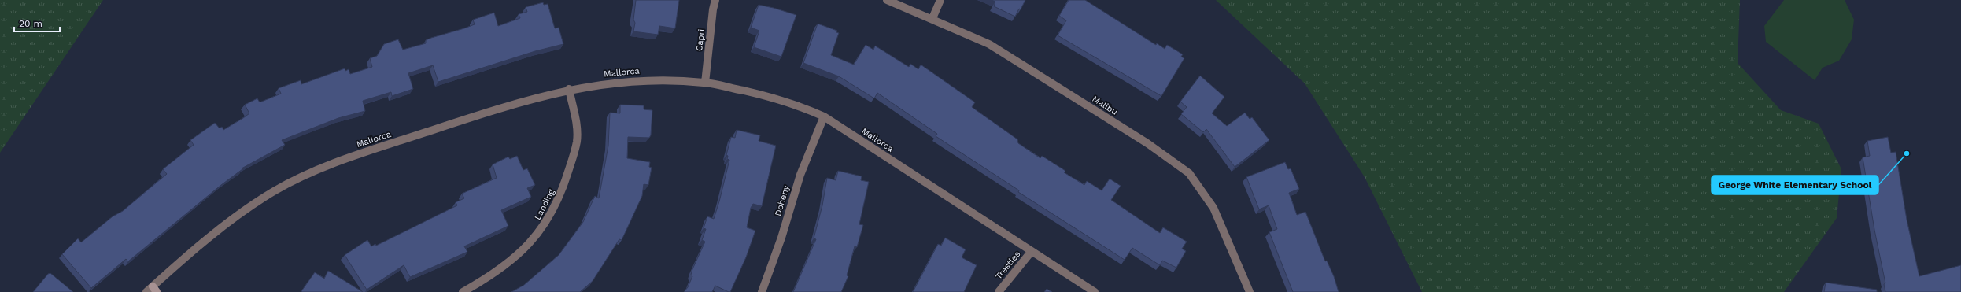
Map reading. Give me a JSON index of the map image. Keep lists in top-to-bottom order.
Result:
{
  "streets": {
    "street": [
      "Capri",
      "Mallorca",
      "Malibu",
      "Doheny",
      "Landing",
      "Trestles"
    ]
  },
  "crossings": [
    ["Capri", "Mallorca"],
    ["Mallorca", "Doheny"],
    ["Mallorca", "Landing"],
    ["Mallorca", "Trestles"]
  ],
  "places": ["George White Elementary School"],
  "scale_bar": "20 m"
}
